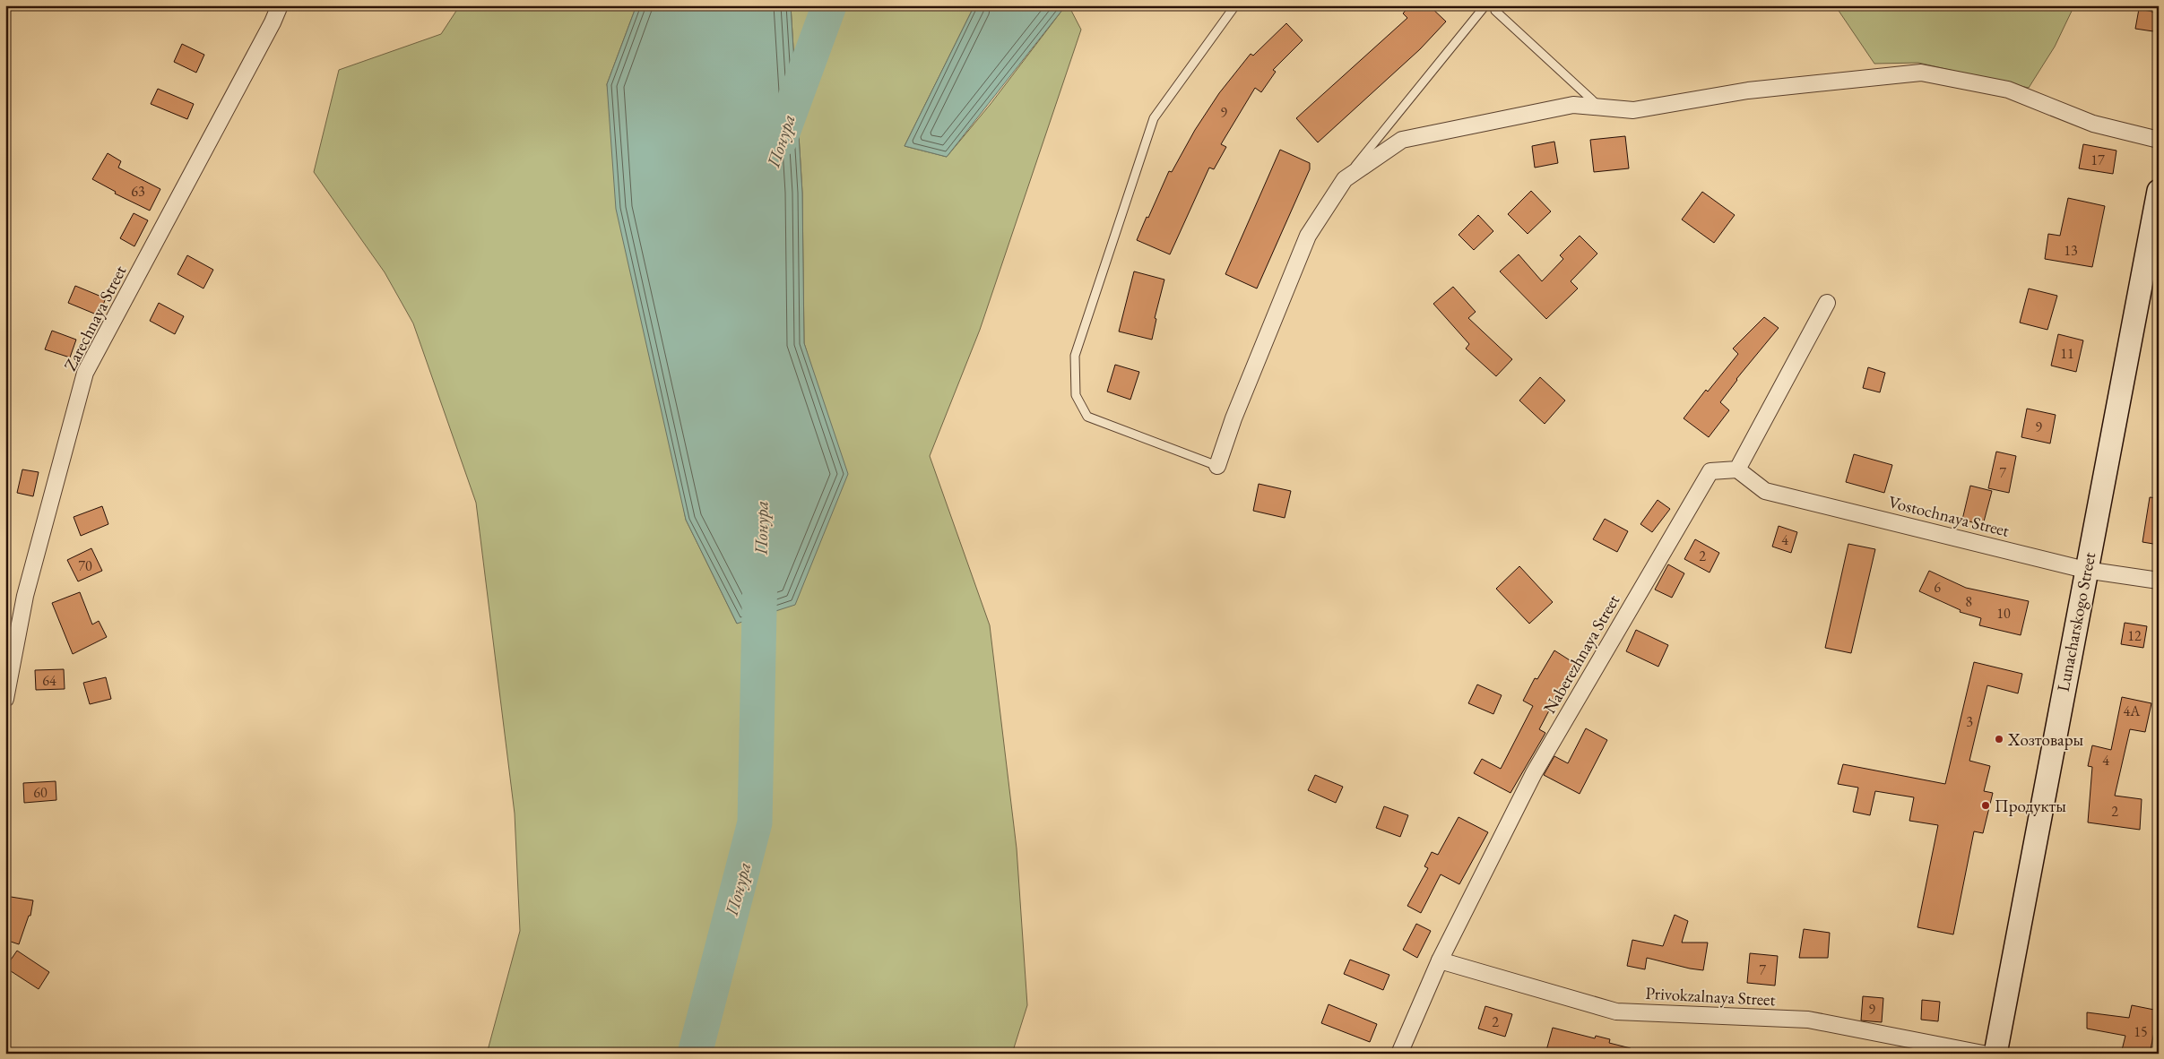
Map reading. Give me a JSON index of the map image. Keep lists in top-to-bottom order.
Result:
{
  "streets": {
    "main road": ["Lunacharskogo Street"],
    "street": [
      "Zarechnaya Street",
      "Vostochnaya Street",
      "Naberezhnaya Street",
      "Privokzalnaya Street"
    ]
  },
  "crossings": [
    ["Vostochnaya Street", "Lunacharskogo Street"],
    ["Vostochnaya Street", "Naberezhnaya Street"],
    ["Naberezhnaya Street", "Privokzalnaya Street"]
  ],
  "water": ["Понура"],
  "places": ["Хозтовары", "Продукты"],
  "house_numbers": [
    "9",
    "17",
    "63",
    "13",
    "11",
    "9",
    "7",
    "4",
    "2",
    "70",
    "6",
    "8",
    "10",
    "12",
    "64",
    "4А",
    "3",
    "4",
    "60",
    "2",
    "7",
    "9",
    "2",
    "15"
  ]
}
